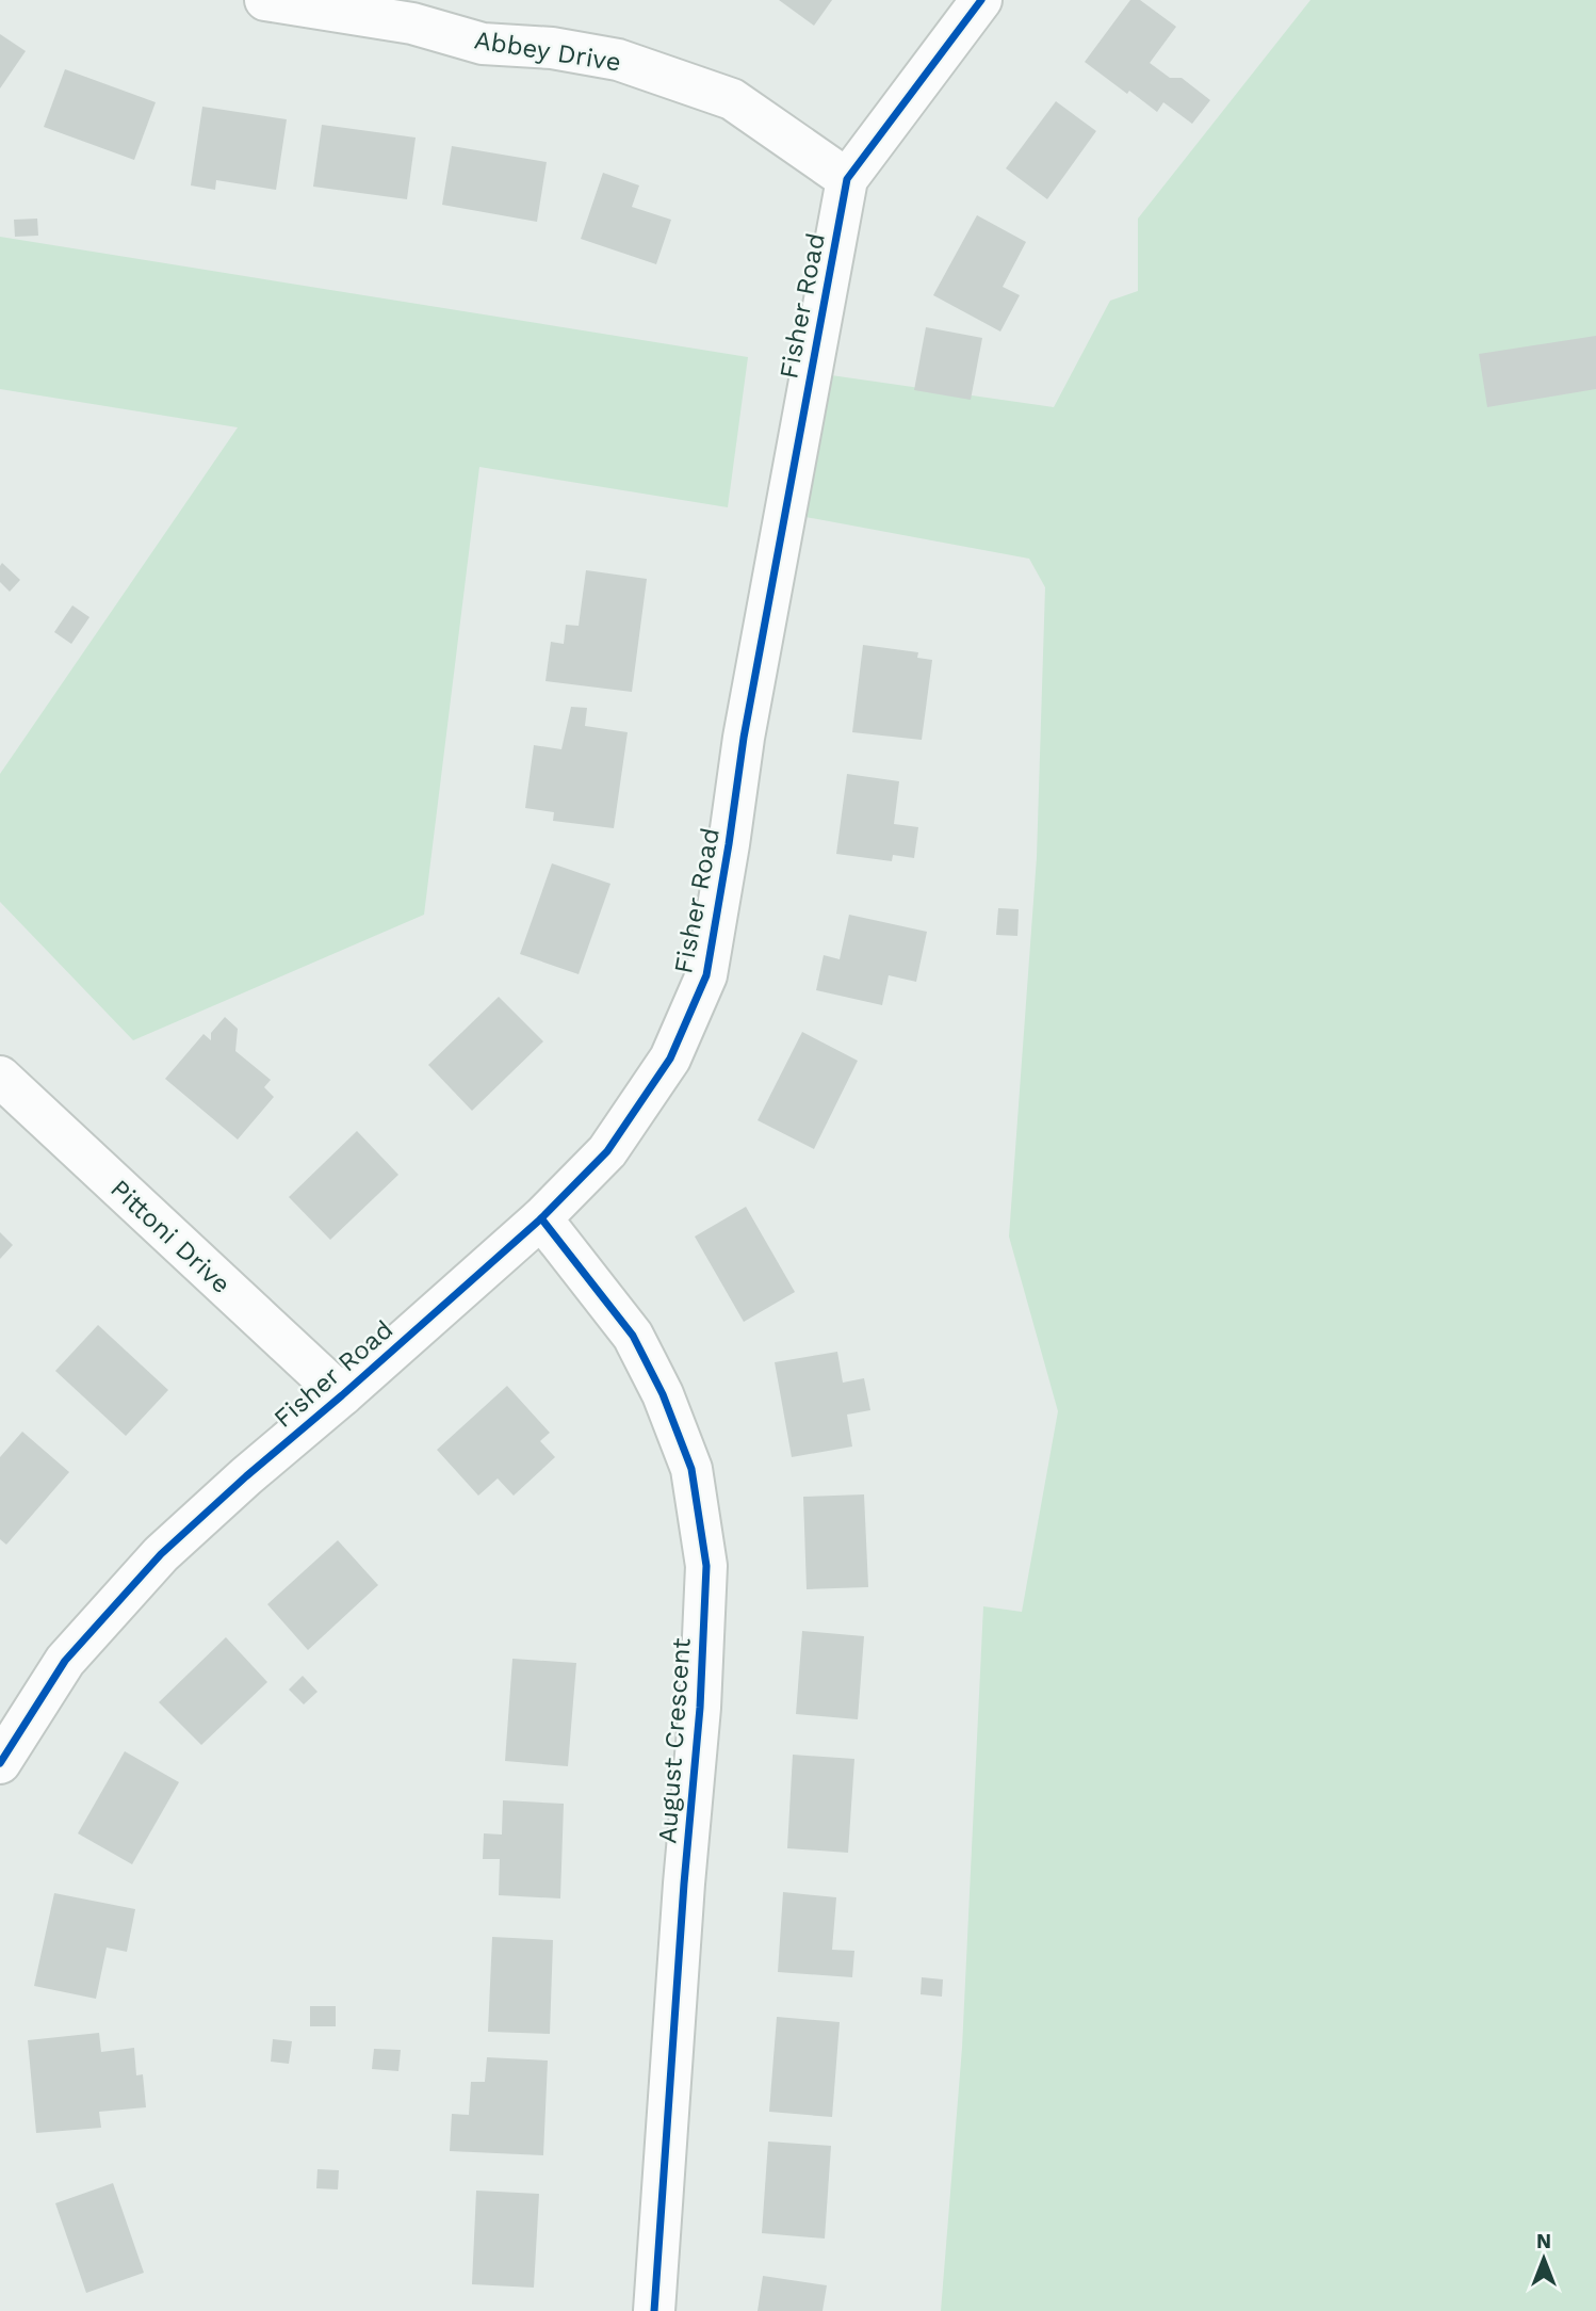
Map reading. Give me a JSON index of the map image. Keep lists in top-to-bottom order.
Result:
{
  "streets": {
    "street": [
      "Abbey Drive",
      "Fisher Road",
      "Pittoni Drive",
      "August Crescent"
    ]
  },
  "crossings": [
    ["Abbey Drive", "Fisher Road"],
    ["Fisher Road", "Pittoni Drive"],
    ["Fisher Road", "August Crescent"]
  ],
  "north": "top"
}
